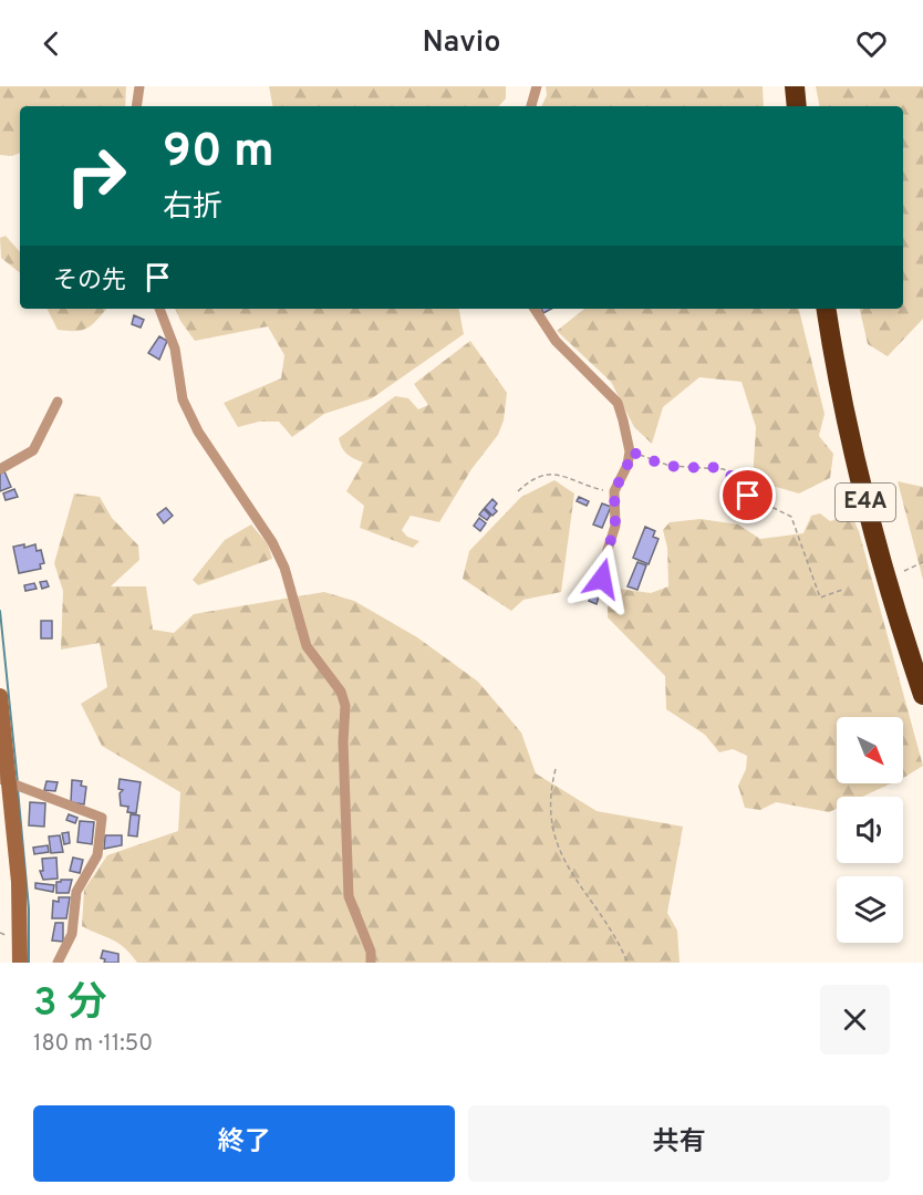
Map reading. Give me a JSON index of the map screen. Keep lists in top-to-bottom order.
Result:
{
  "streets": {
    "highway": ["E4A"]
  },
  "north": "bottom right",
  "page": {
    "header": "Navio",
    "turn": ["90 m", "右折"],
    "then": "その先",
    "heading": ["3 分", "180 m · 11:50"],
    "buttons": ["終了", "共有"]
  }
}
